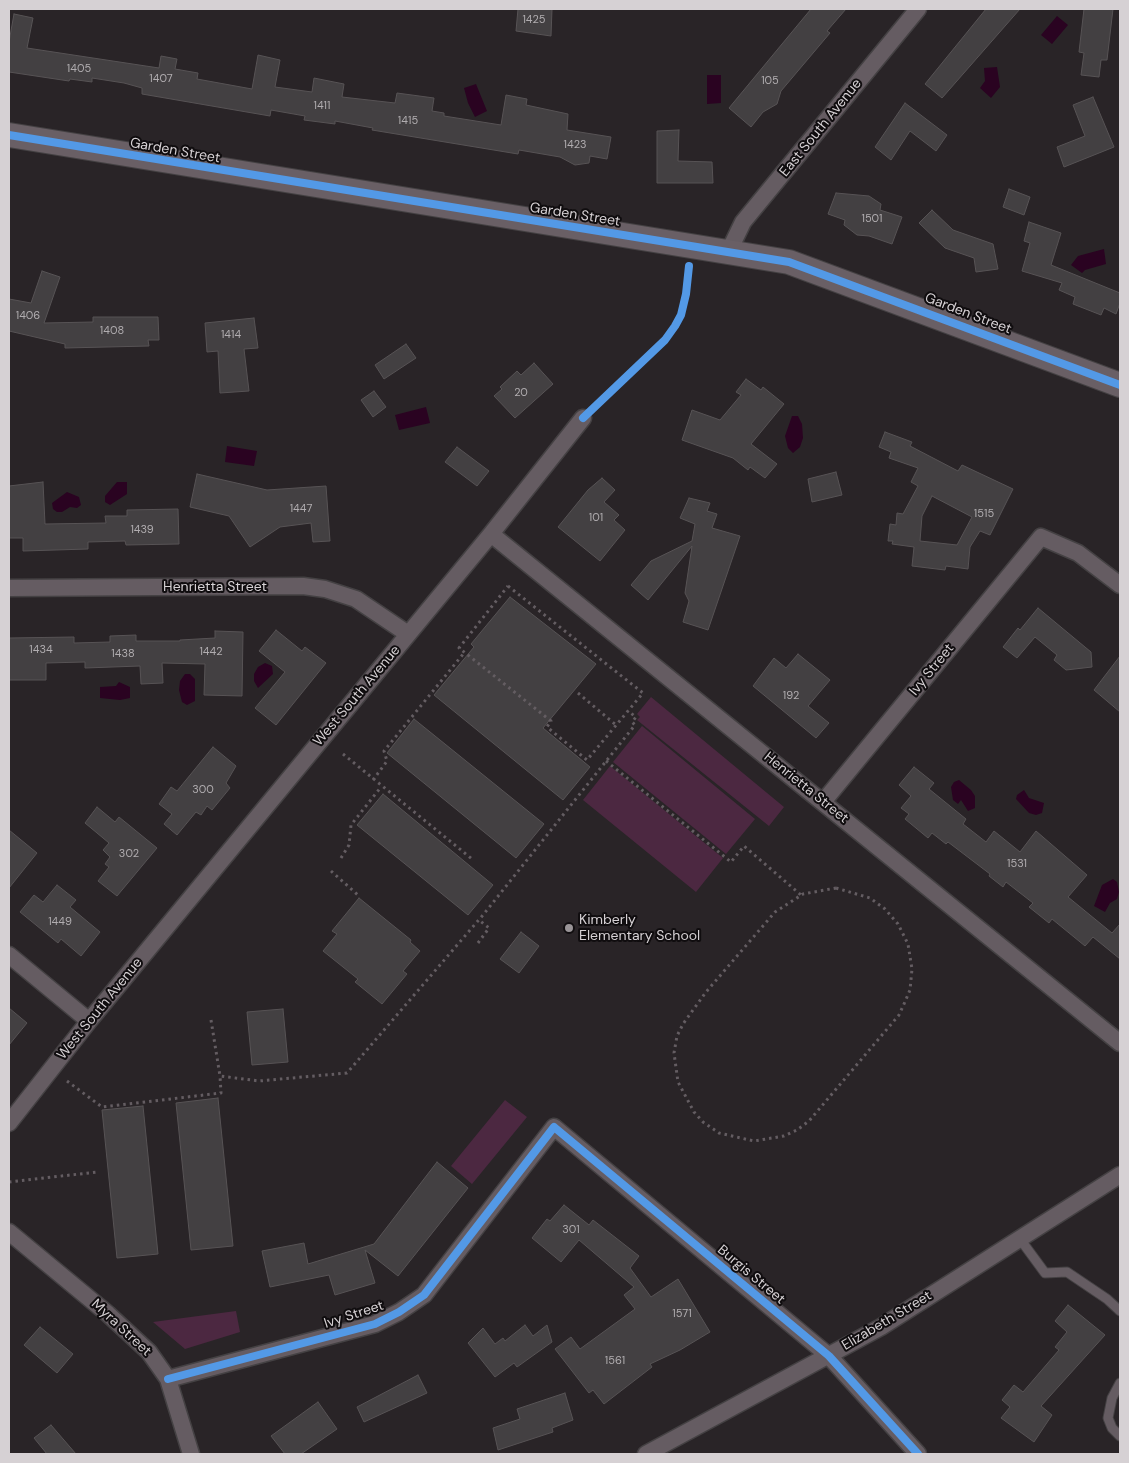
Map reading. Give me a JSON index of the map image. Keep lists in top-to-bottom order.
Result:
{
  "streets": {
    "street": [
      "East South Avenue",
      "Garden Street",
      "Henrietta Street",
      "Ivy Street",
      "West South Avenue",
      "Burgis Street",
      "Elizabeth Street",
      "Myra Street"
    ]
  },
  "crossings": [
    ["East South Avenue", "Garden Street"],
    ["Henrietta Street", "Ivy Street"],
    ["Henrietta Street", "West South Avenue"],
    ["Ivy Street", "Burgis Street"],
    ["Ivy Street", "Myra Street"],
    ["Burgis Street", "Elizabeth Street"]
  ],
  "places": ["Kimberly Elementary School"],
  "house_numbers": [
    "1425",
    "1405",
    "1407",
    "105",
    "1411",
    "1415",
    "1423",
    "1501",
    "1406",
    "1408",
    "1414",
    "20",
    "1447",
    "1515",
    "101",
    "1439",
    "1434",
    "1442",
    "1438",
    "192",
    "300",
    "302",
    "1531",
    "1449",
    "301",
    "1571",
    "1561"
  ]
}
